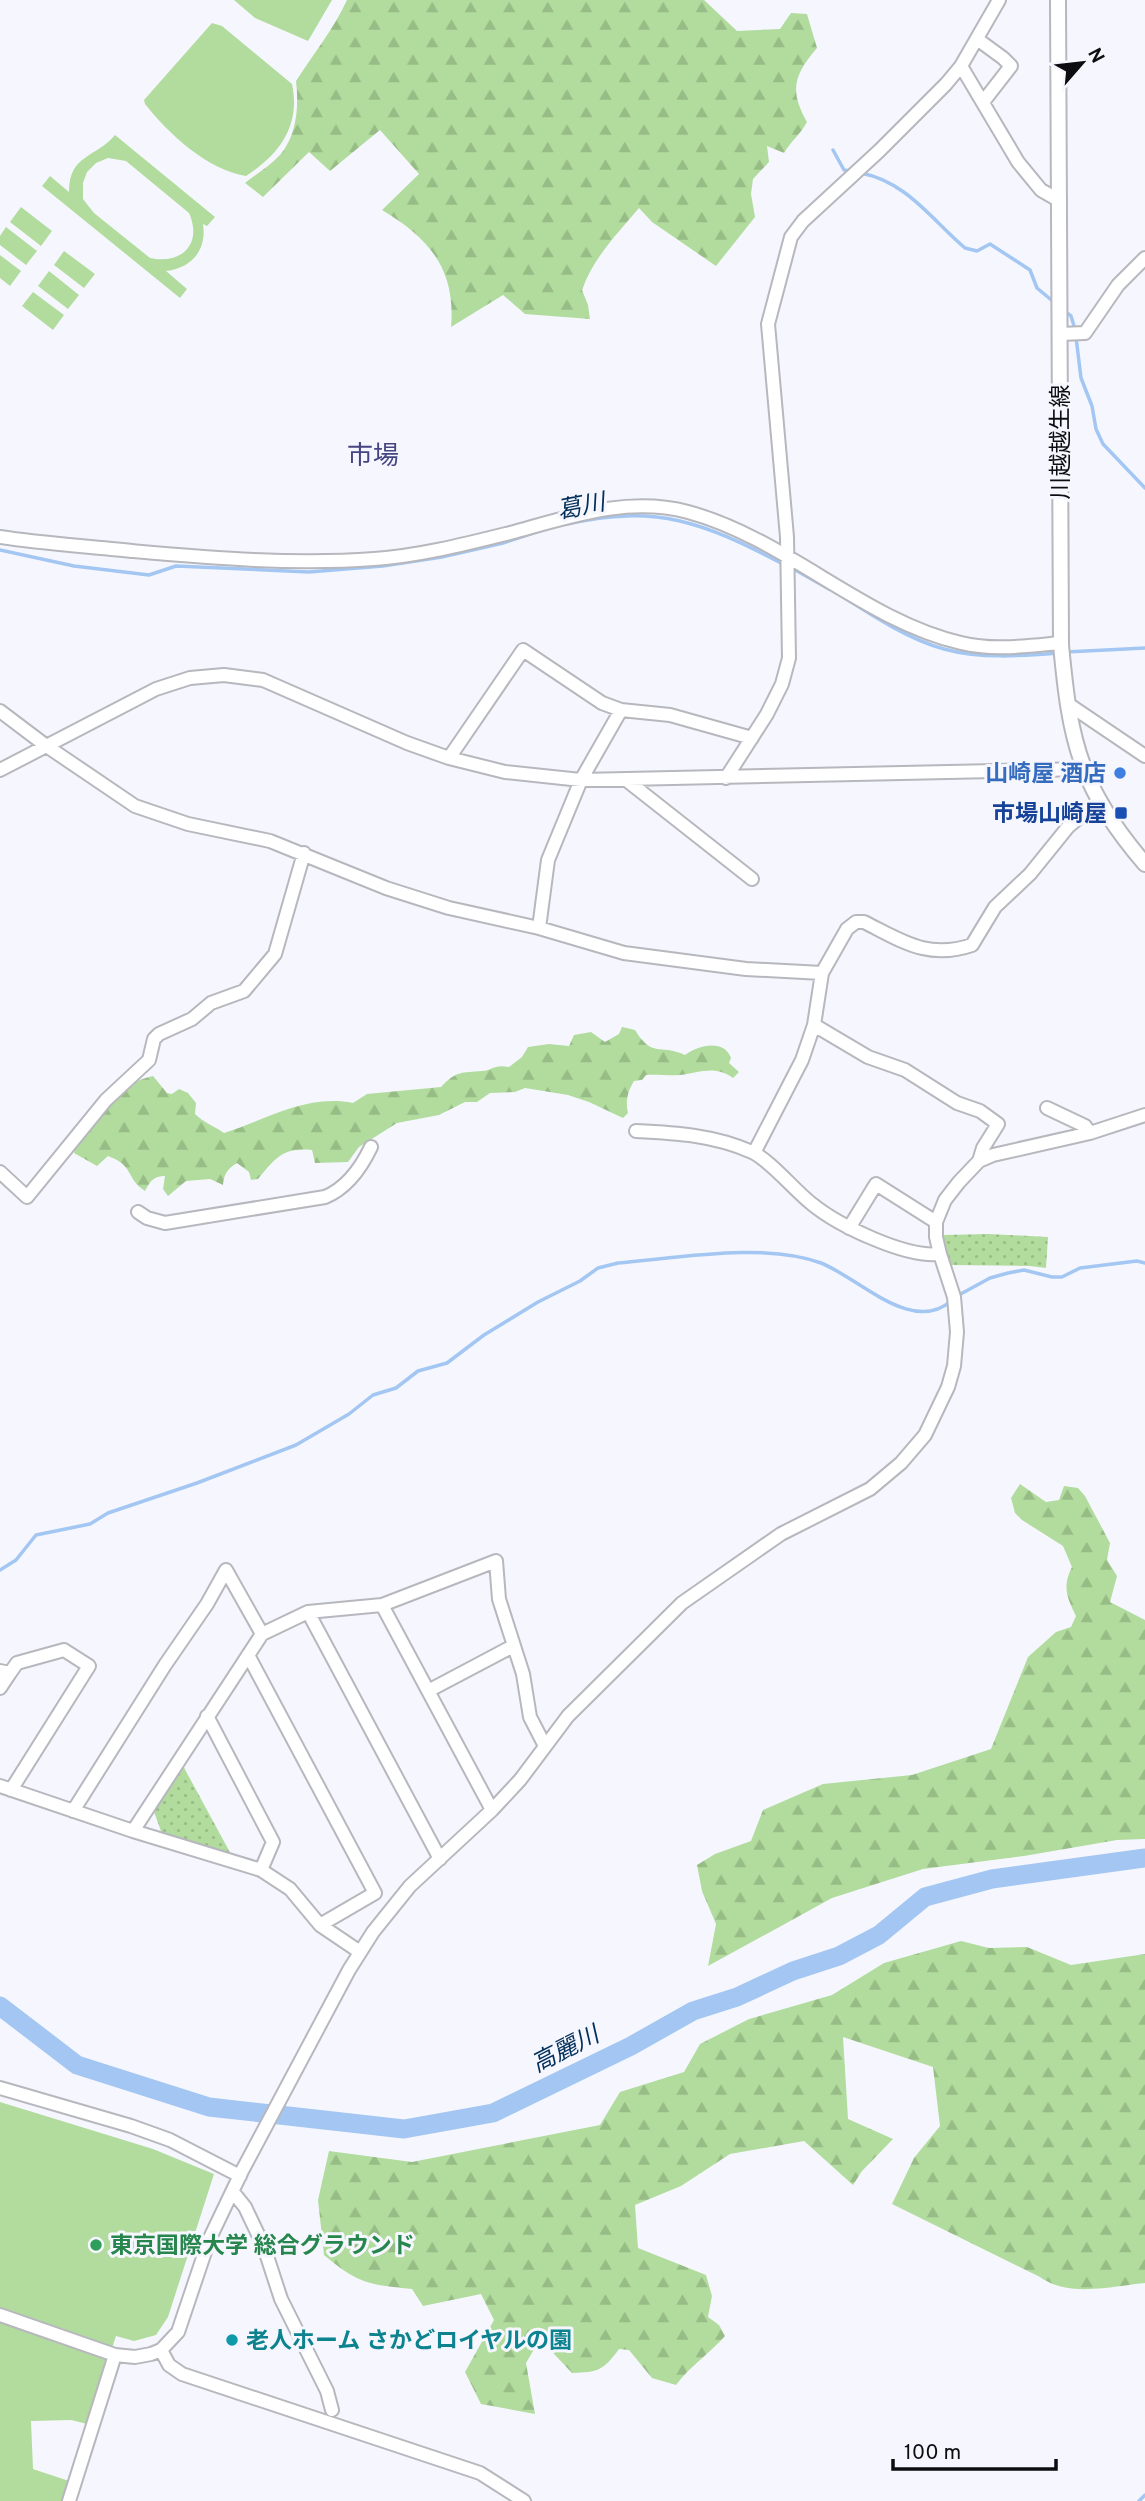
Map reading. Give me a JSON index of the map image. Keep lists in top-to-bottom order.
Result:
{
  "streets": {
    "main road": ["川越越生線"]
  },
  "districts": ["市場"],
  "water": ["葛川", "高麗川"],
  "places": {
    "other": ["山崎屋 酒店", "東京国際大学 総合グラウンド", "老人ホーム さかどロイヤルの園"],
    "transit": ["市場山崎屋"]
  },
  "scale_bar": "100 m",
  "north": "top right"
}
